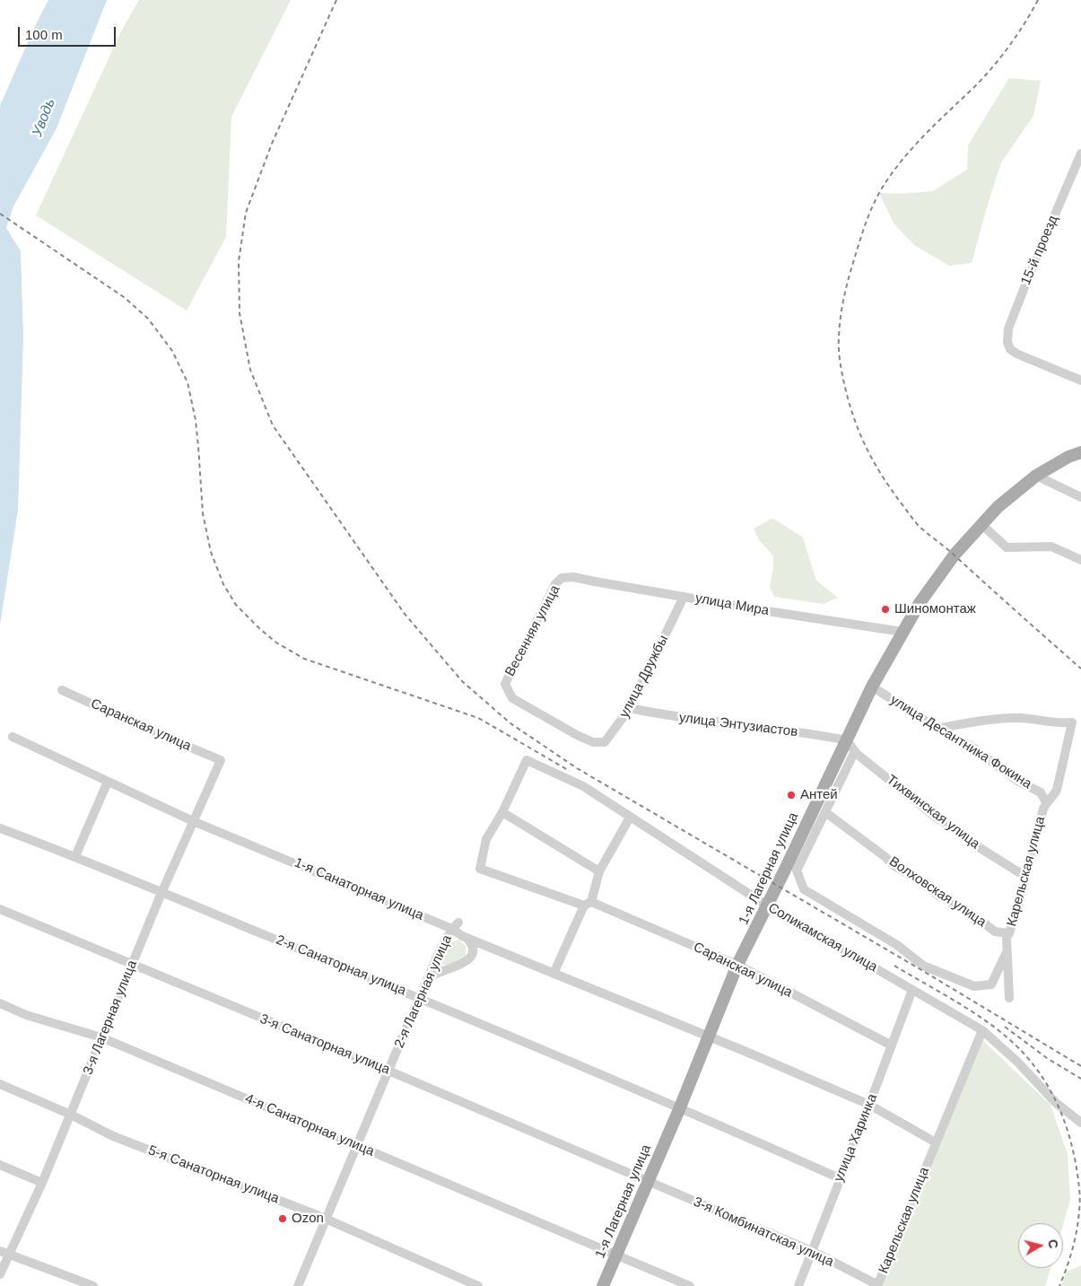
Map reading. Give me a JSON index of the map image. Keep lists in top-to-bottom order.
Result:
{
  "streets": {
    "main road": ["1-я Лагерная улица"],
    "street": [
      "15-й проезд",
      "улица Мира",
      "Весенняя улица",
      "улица Дружбы",
      "Саранская улица",
      "улица Энтузиастов",
      "улица Десантника Фокина",
      "Тихвинская улица",
      "Карельская улица",
      "1-я Санаторная улица",
      "Волховская улица",
      "Соликамская улица",
      "2-я Санаторная улица",
      "2-я Лагерная улица",
      "3-я Лагерная улица",
      "3-я Санаторная улица",
      "4-я Санаторная улица",
      "улица Харинка",
      "5-я Санаторная улица",
      "3-я Комбинатская улица"
    ]
  },
  "crossings": [
    ["улица Мира", "Весенняя улица"],
    ["улица Мира", "улица Дружбы"],
    ["улица Мира", "1-я Лагерная улица"],
    ["Весенняя улица", "улица Дружбы"],
    ["улица Дружбы", "улица Энтузиастов"],
    ["Саранская улица", "1-я Лагерная улица"],
    ["Саранская улица", "Соликамская улица"],
    ["Саранская улица", "3-я Лагерная улица"],
    ["Саранская улица", "улица Харинка"],
    ["улица Энтузиастов", "Тихвинская улица"],
    ["улица Энтузиастов", "1-я Лагерная улица"],
    ["улица Десантника Фокина", "1-я Лагерная улица"],
    ["улица Десантника Фокина", "Карельская улица"],
    ["Тихвинская улица", "1-я Лагерная улица"],
    ["Тихвинская улица", "Карельская улица"],
    ["1-я Лагерная улица", "1-я Санаторная улица"],
    ["1-я Лагерная улица", "Соликамская улица"],
    ["1-я Лагерная улица", "2-я Санаторная улица"],
    ["1-я Лагерная улица", "3-я Санаторная улица"],
    ["1-я Лагерная улица", "4-я Санаторная улица"],
    ["1-я Лагерная улица", "3-я Комбинатская улица"],
    ["Карельская улица", "1-я Санаторная улица"],
    ["Карельская улица", "Волховская улица"],
    ["Карельская улица", "Соликамская улица"],
    ["Карельская улица", "3-я Комбинатская улица"],
    ["1-я Санаторная улица", "2-я Лагерная улица"],
    ["1-я Санаторная улица", "3-я Лагерная улица"],
    ["1-я Санаторная улица", "улица Харинка"],
    ["Соликамская улица", "улица Харинка"],
    ["2-я Санаторная улица", "2-я Лагерная улица"],
    ["2-я Санаторная улица", "3-я Лагерная улица"],
    ["2-я Санаторная улица", "улица Харинка"],
    ["2-я Лагерная улица", "3-я Санаторная улица"],
    ["2-я Лагерная улица", "4-я Санаторная улица"],
    ["2-я Лагерная улица", "5-я Санаторная улица"],
    ["3-я Лагерная улица", "3-я Санаторная улица"],
    ["3-я Лагерная улица", "4-я Санаторная улица"],
    ["3-я Лагерная улица", "5-я Санаторная улица"],
    ["3-я Санаторная улица", "3-я Комбинатская улица"],
    ["улица Харинка", "3-я Комбинатская улица"]
  ],
  "water": ["Уводь"],
  "places": ["Шиномонтаж", "Антей", "Ozon"],
  "scale_bar": "100 m",
  "north": "right"
}
